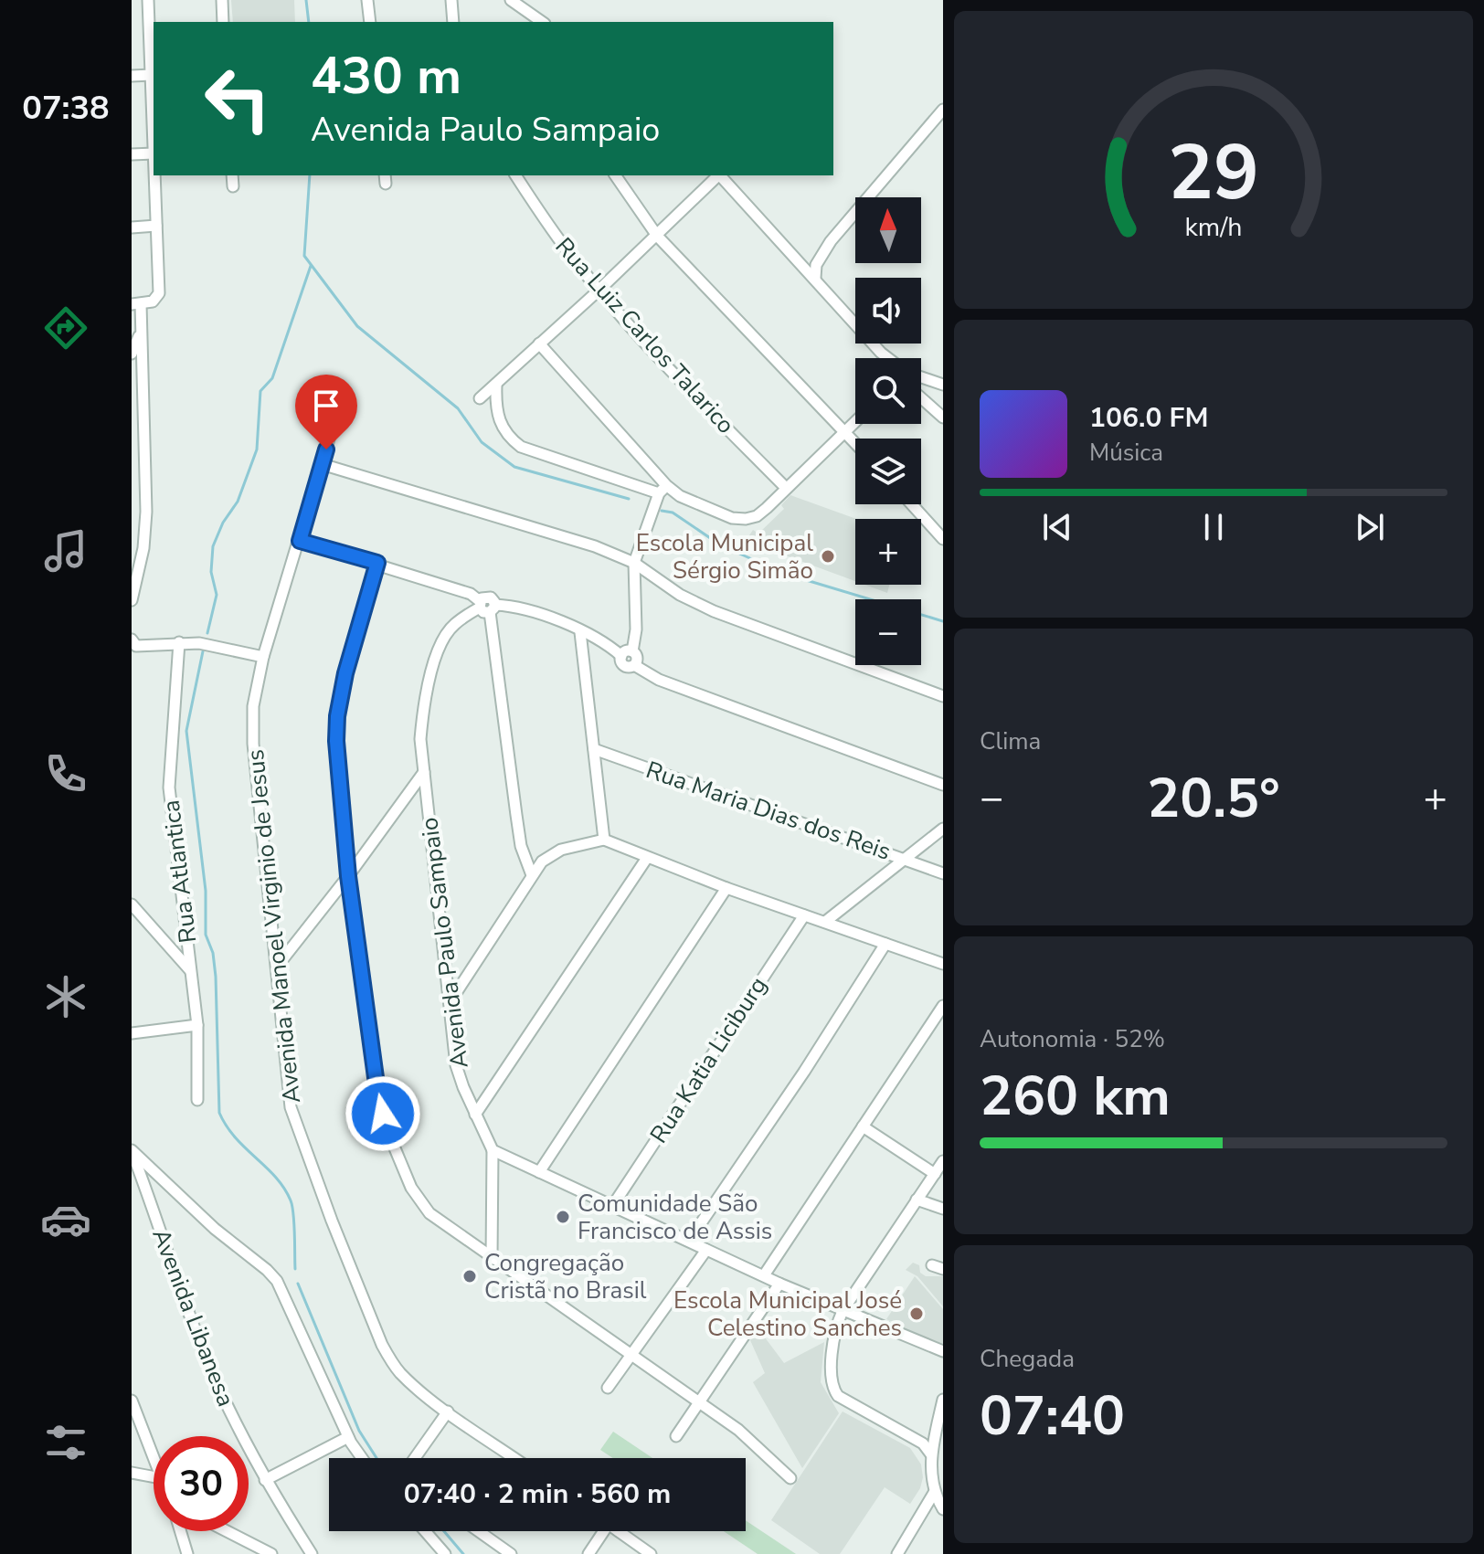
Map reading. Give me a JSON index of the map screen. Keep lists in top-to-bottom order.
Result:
{
  "streets": {
    "street": [
      "Rua Luiz Carlos Talarico",
      "Rua Maria Dias dos Reis",
      "Rua Atlantica",
      "Avenida Manoel Virginio de Jesus",
      "Avenida Paulo Sampaio",
      "Rua Katia Liciburg",
      "Avenida Libanesa"
    ]
  },
  "places": [
    "Escola Municipal Sérgio Simão",
    "Comunidade São Francisco de Assis",
    "Congregação Cristã no Brasil",
    "Escola Municipal José Celestino Sanches"
  ],
  "north": "top",
  "page": {
    "tabs": "07:38",
    "turn": ["430 m", "Avenida Paulo Sampaio"],
    "map_buttons": ["+", "−"],
    "song": ["106.0 FM", "Música"],
    "tile": [
      "Clima",
      ["Autonomia · 52%", "260 km"],
      ["Chegada", "07:40"]
    ],
    "heat": ["−", "20.5°", "+"],
    "limit": "30",
    "trip": "07:40 · 2 min · 560 m",
    "gauge": ["29", "km/h"]
  }
}
